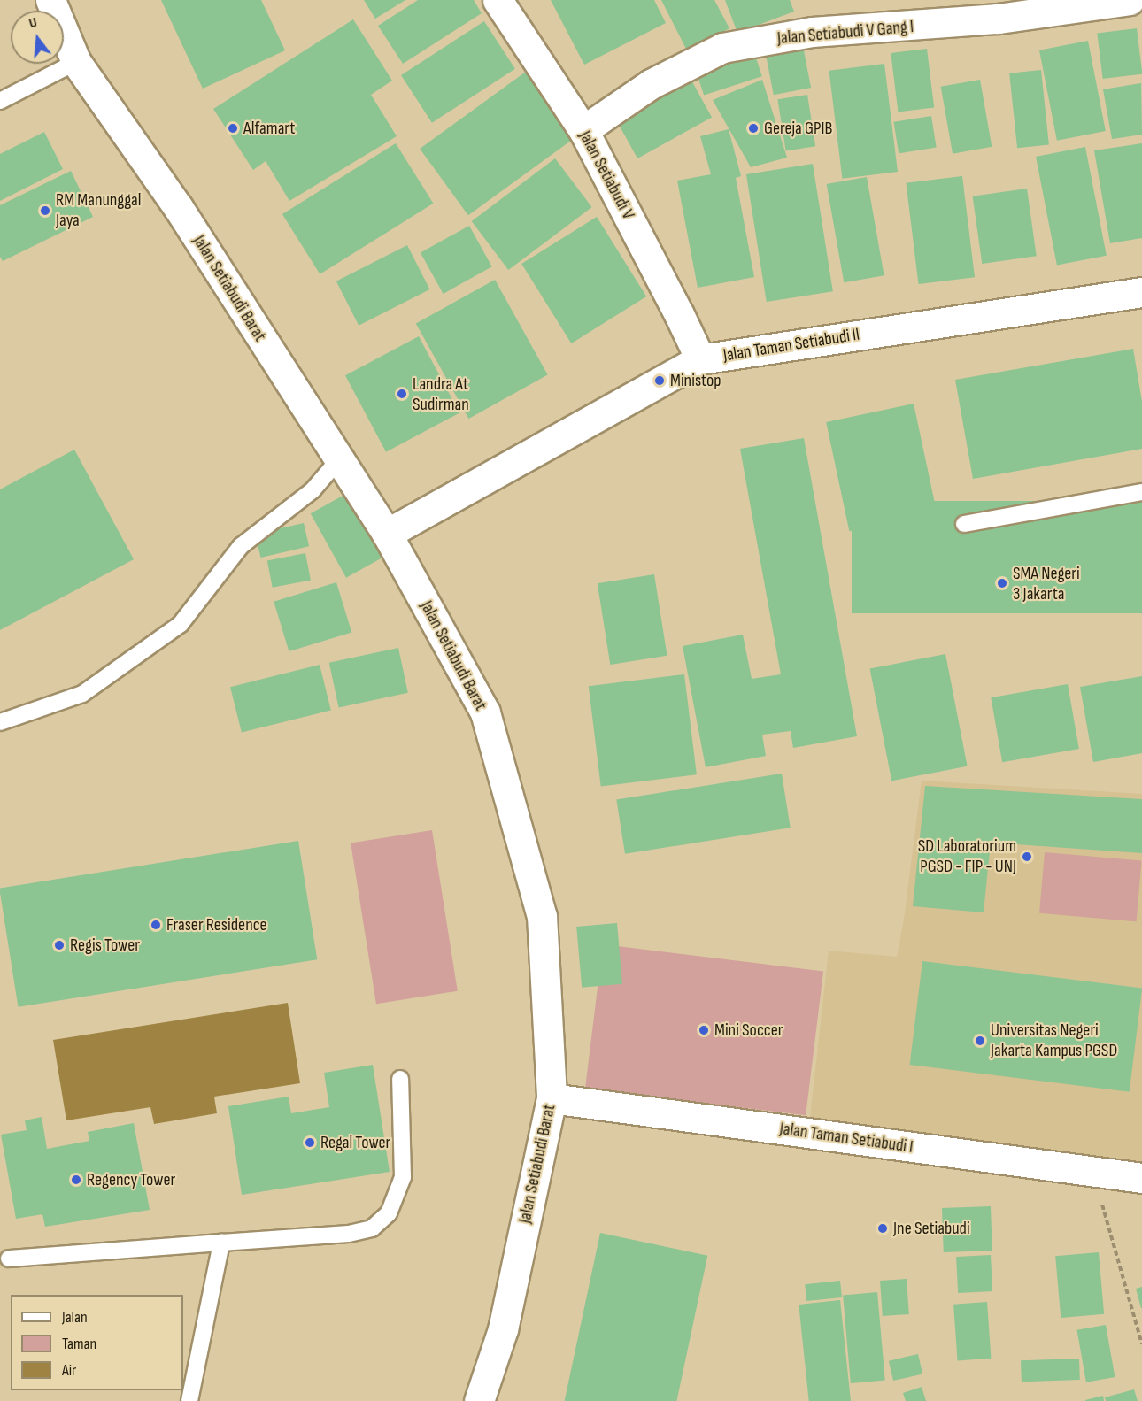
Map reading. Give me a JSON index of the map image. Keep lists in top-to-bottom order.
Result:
{
  "streets": {
    "street": [
      "Jalan Setiabudi V Gang I",
      "Jalan Setiabudi V",
      "Jalan Setiabudi Barat",
      "Jalan Taman Setiabudi II",
      "Jalan Taman Setiabudi I"
    ]
  },
  "crossings": [
    ["Jalan Setiabudi V Gang I", "Jalan Setiabudi V"],
    ["Jalan Setiabudi V", "Jalan Taman Setiabudi II"],
    ["Jalan Setiabudi Barat", "Jalan Taman Setiabudi II"],
    ["Jalan Setiabudi Barat", "Jalan Taman Setiabudi I"]
  ],
  "places": [
    "Alfamart",
    "Gereja GPIB",
    "RM Manunggal Jaya",
    "Ministop",
    "Landra At Sudirman",
    "SMA Negeri 3 Jakarta",
    "SD Laboratorium PGSD - FIP - UNJ",
    "Fraser Residence",
    "Regis Tower",
    "Mini Soccer",
    "Universitas Negeri Jakarta Kampus PGSD",
    "Regal Tower",
    "Regency Tower",
    "Jne Setiabudi"
  ],
  "legend": ["Jalan", "Taman", "Air"],
  "north": "top"
}
